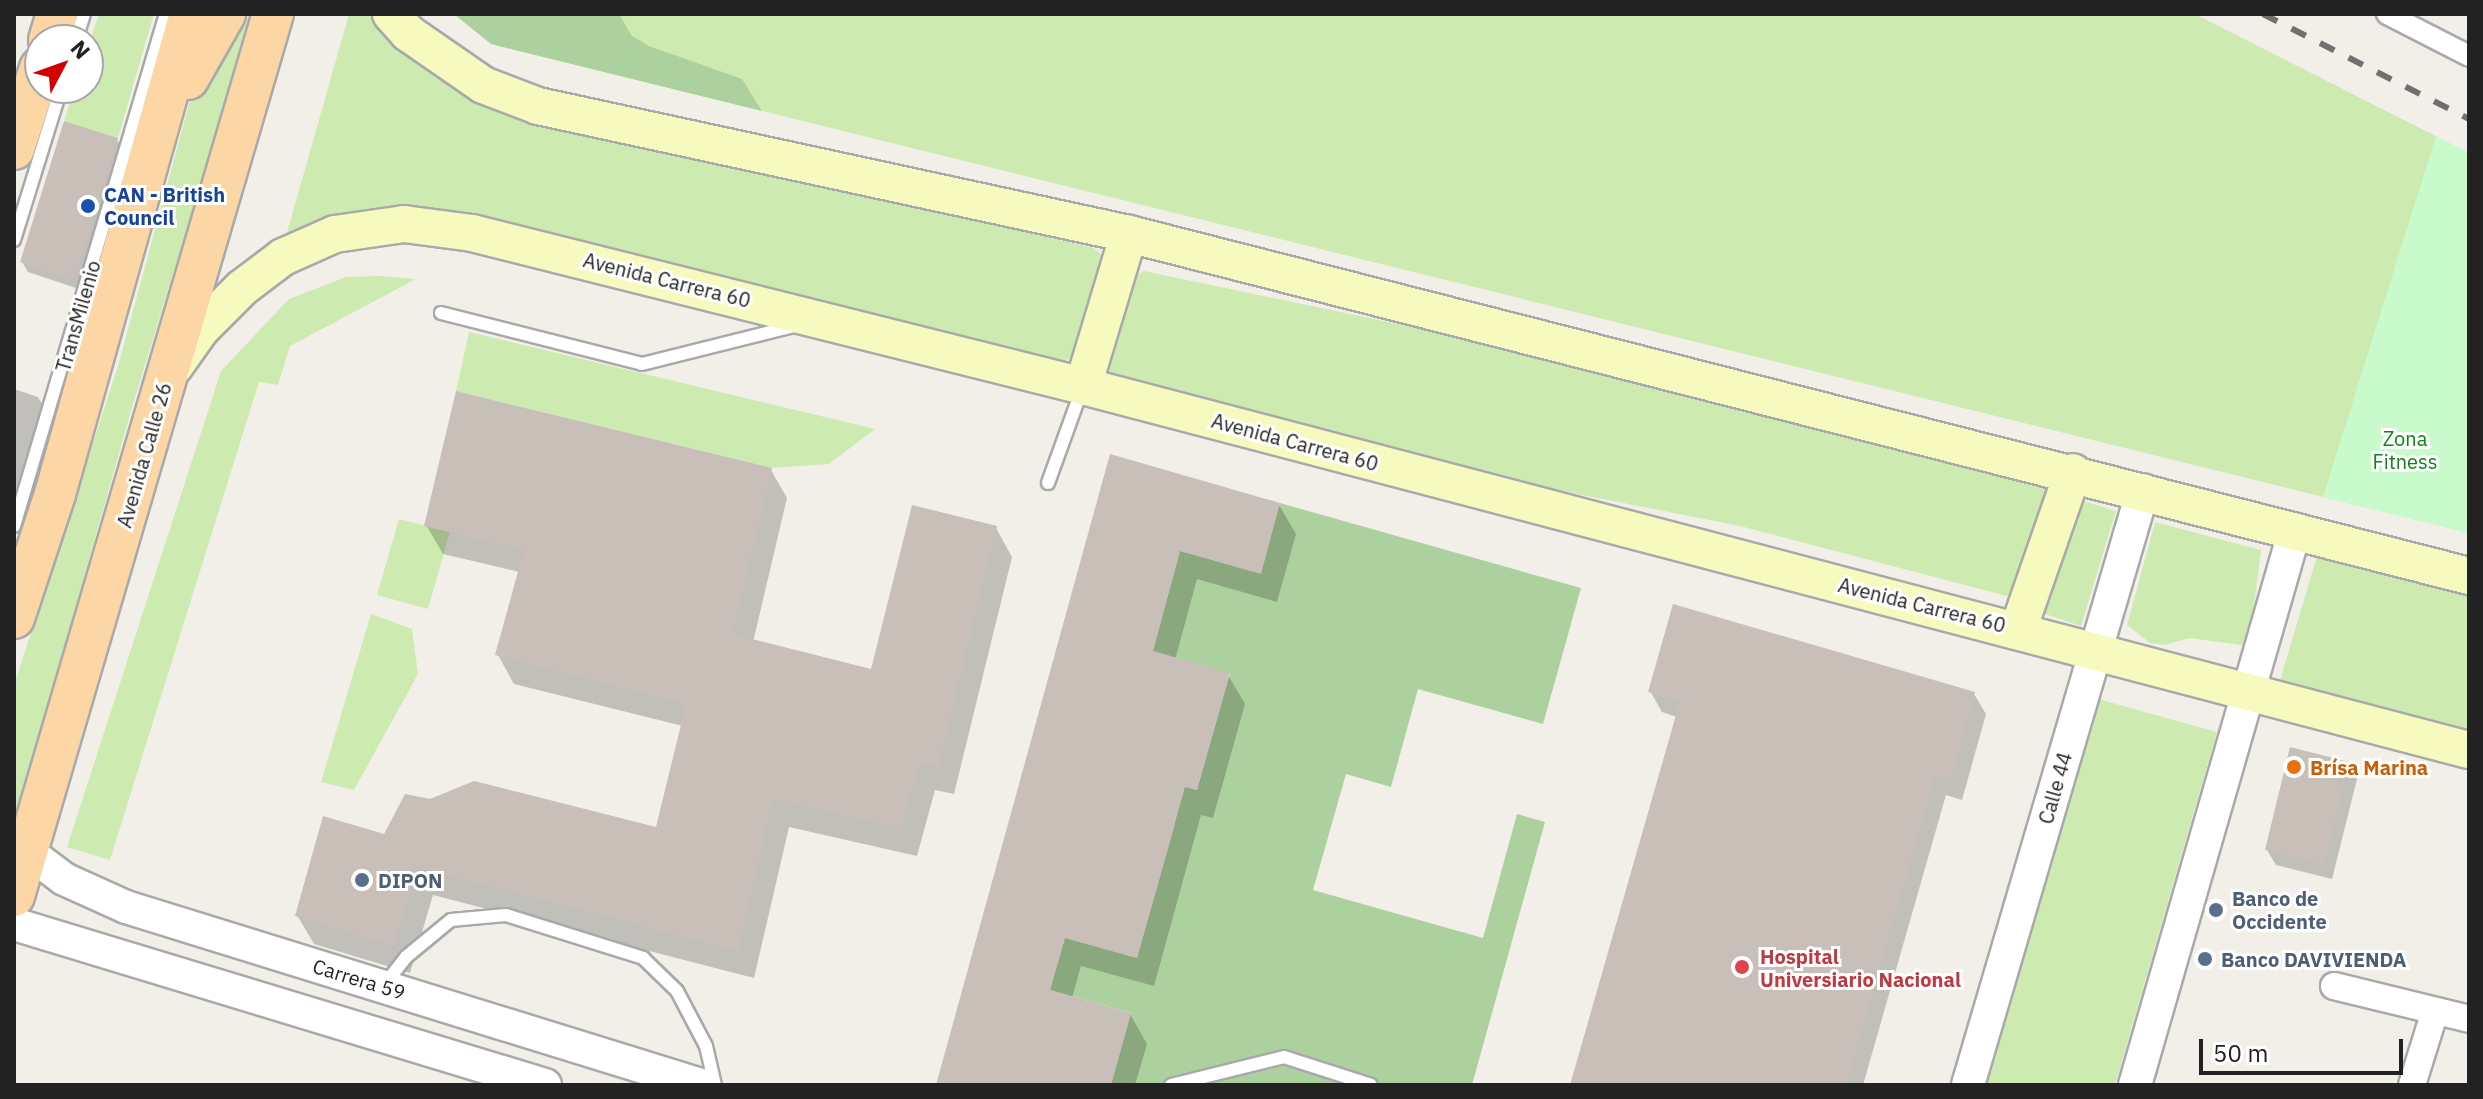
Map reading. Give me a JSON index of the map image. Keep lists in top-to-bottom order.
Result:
{
  "streets": {
    "main road": ["Avenida Carrera 60", "Avenida Calle 26"],
    "street": ["Calle 44", "Carrera 59"],
    "lane": ["TransMilenio"]
  },
  "crossings": [
    ["Avenida Carrera 60", "Avenida Calle 26"],
    ["Avenida Carrera 60", "Calle 44"],
    ["Avenida Calle 26", "Carrera 59"]
  ],
  "parks": ["Zona Fitness"],
  "places": [
    "CAN - British Council",
    "Brísa Marina",
    "DIPON",
    "Banco de Occidente",
    "Banco DAVIVIENDA",
    "Hospital Universiario Nacional"
  ],
  "scale_bar": "50 m",
  "north": "top right"
}
